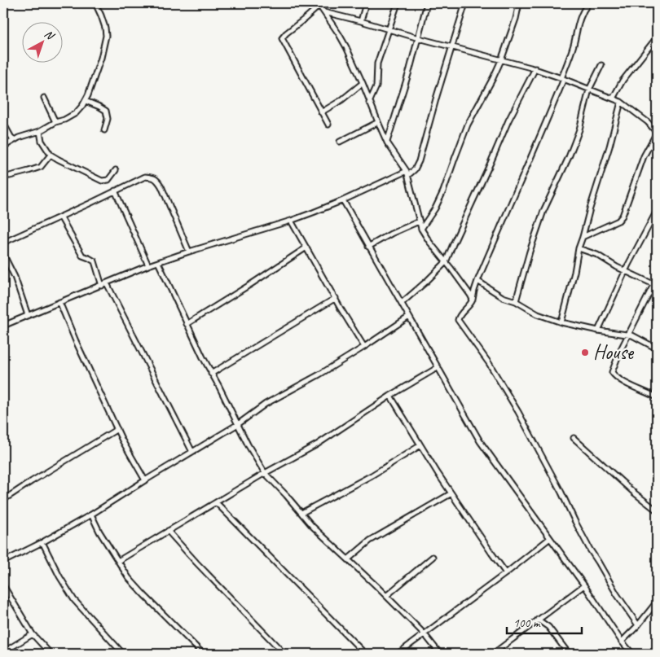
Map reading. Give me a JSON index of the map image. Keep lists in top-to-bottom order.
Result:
{
  "places": ["House"],
  "scale_bar": "100 m",
  "north": "top right"
}
